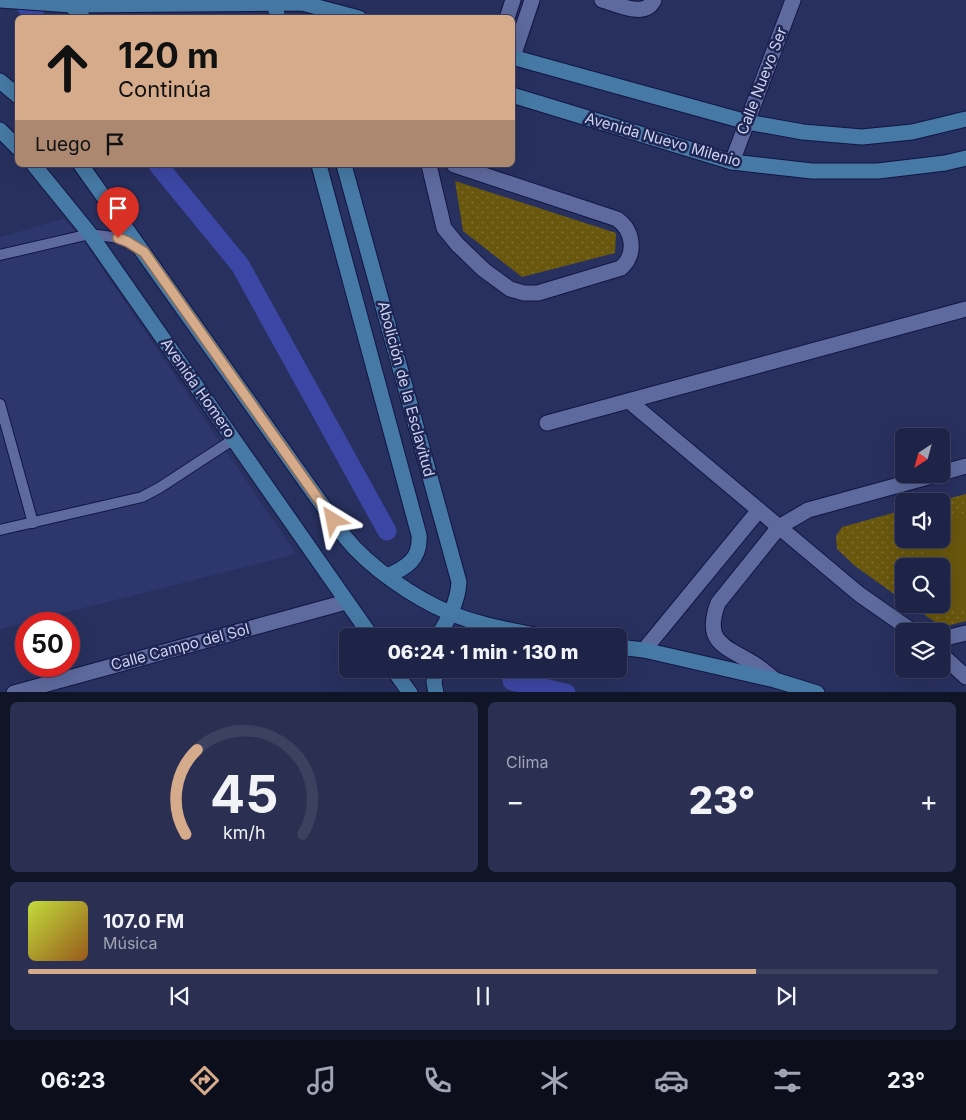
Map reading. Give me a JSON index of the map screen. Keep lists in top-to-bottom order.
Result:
{
  "streets": {
    "street": [
      "Calle Nuevo Ser",
      "Avenida Nuevo Milenio",
      "Avenida Homero",
      "Abolición de la Esclavitud",
      "Calle Campo del Sol"
    ]
  },
  "crossings": [
    ["Calle Nuevo Ser", "Avenida Nuevo Milenio"],
    ["Avenida Homero", "Calle Campo del Sol"]
  ],
  "north": "bottom left",
  "page": {
    "turn": ["120 m", "Continúa"],
    "then": "Luego",
    "limit": "50",
    "trip": "06:24 · 1 min · 130 m",
    "tile": "Clima",
    "heat": ["−", "23°", "+"],
    "song": ["107.0 FM", "Música"],
    "tabs": ["06:23", "23°"],
    "gauge": ["45", "km/h"]
  }
}
